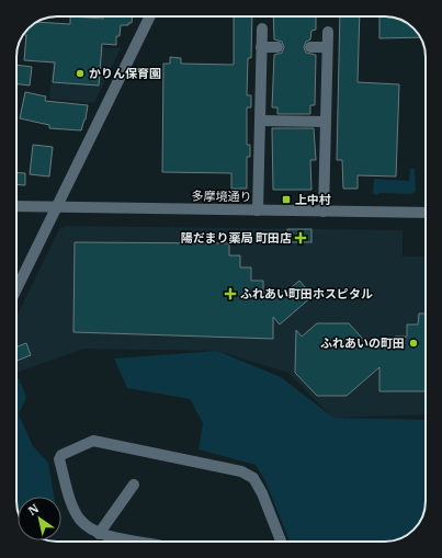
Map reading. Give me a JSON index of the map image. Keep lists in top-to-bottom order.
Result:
{
  "streets": {
    "street": ["多摩境通り"]
  },
  "places": {
    "other": ["かりん保育園", "ふれあいの町田"],
    "transit": ["上中村"],
    "health": ["陽だまり薬局 町田店", "ふれあい町田ホスピタル"]
  },
  "north": "top left"
}
